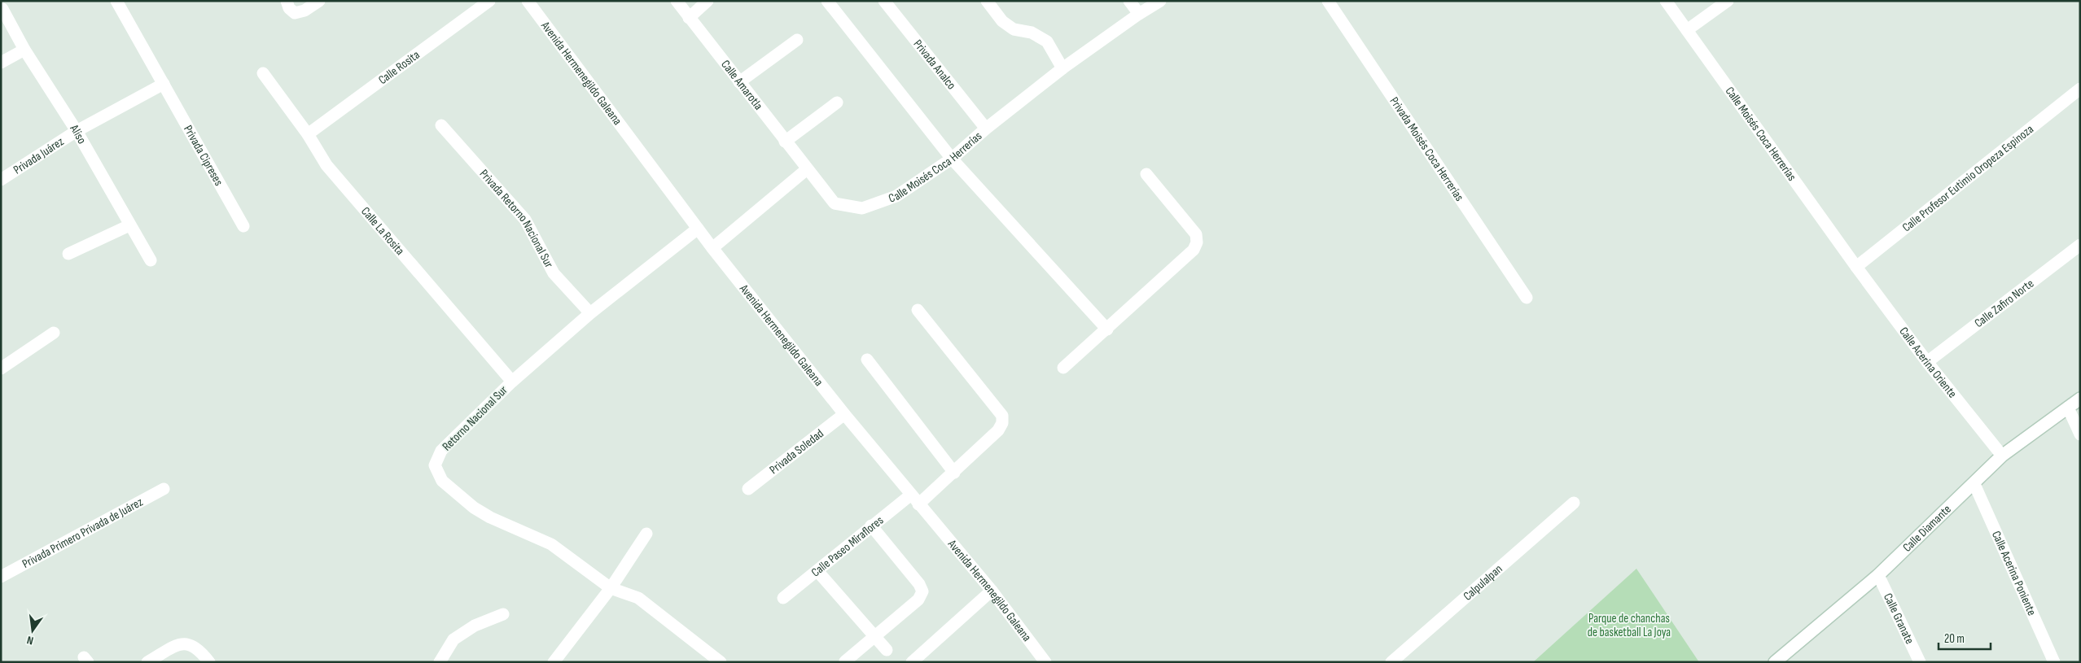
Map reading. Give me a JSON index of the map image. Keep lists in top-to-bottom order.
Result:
{
  "streets": {
    "street": [
      "Privada Analco",
      "Calle Rosita",
      "Avenida Hermenegildo Galeana",
      "Calle Amarotla",
      "Calle Moisés Coca Herrerías",
      "Aliso",
      "Privada Moisés Coca Herrerías",
      "Privada Juárez",
      "Privada Cipreses",
      "Calle Profesor Eutimio Oropeza Espinoza",
      "Privada Retorno Nacional Sur",
      "Calle La Rosita",
      "Calle Zafiro Norte",
      "Calle Acerina Oriente",
      "Retorno Nacional Sur",
      "Privada Soledad",
      "Calle Diamante",
      "Privada Primero Privada de Juárez",
      "Calle Paseo Miraflores",
      "Calle Acerina Poniente",
      "Calpulalpan",
      "Calle Granate"
    ]
  },
  "crossings": [
    ["Privada Analco", "Calle Moisés Coca Herrerías"],
    ["Calle Rosita", "Calle La Rosita"],
    ["Avenida Hermenegildo Galeana", "Retorno Nacional Sur"],
    ["Avenida Hermenegildo Galeana", "Privada Soledad"],
    ["Avenida Hermenegildo Galeana", "Calle Paseo Miraflores"],
    ["Calle Amarotla", "Calle Moisés Coca Herrerías"],
    ["Calle Moisés Coca Herrerías", "Calle Profesor Eutimio Oropeza Espinoza"],
    ["Calle Moisés Coca Herrerías", "Calle Acerina Oriente"],
    ["Aliso", "Privada Juárez"],
    ["Privada Juárez", "Privada Cipreses"],
    ["Calle Profesor Eutimio Oropeza Espinoza", "Calle Acerina Oriente"],
    ["Privada Retorno Nacional Sur", "Retorno Nacional Sur"],
    ["Calle La Rosita", "Retorno Nacional Sur"],
    ["Calle Zafiro Norte", "Calle Acerina Oriente"],
    ["Calle Acerina Oriente", "Calle Diamante"],
    ["Calle Diamante", "Calle Acerina Poniente"],
    ["Calle Diamante", "Calle Granate"]
  ],
  "parks": ["Parque de chanchas de basketball La Joya"],
  "scale_bar": "20 m",
  "north": "bottom"
}
